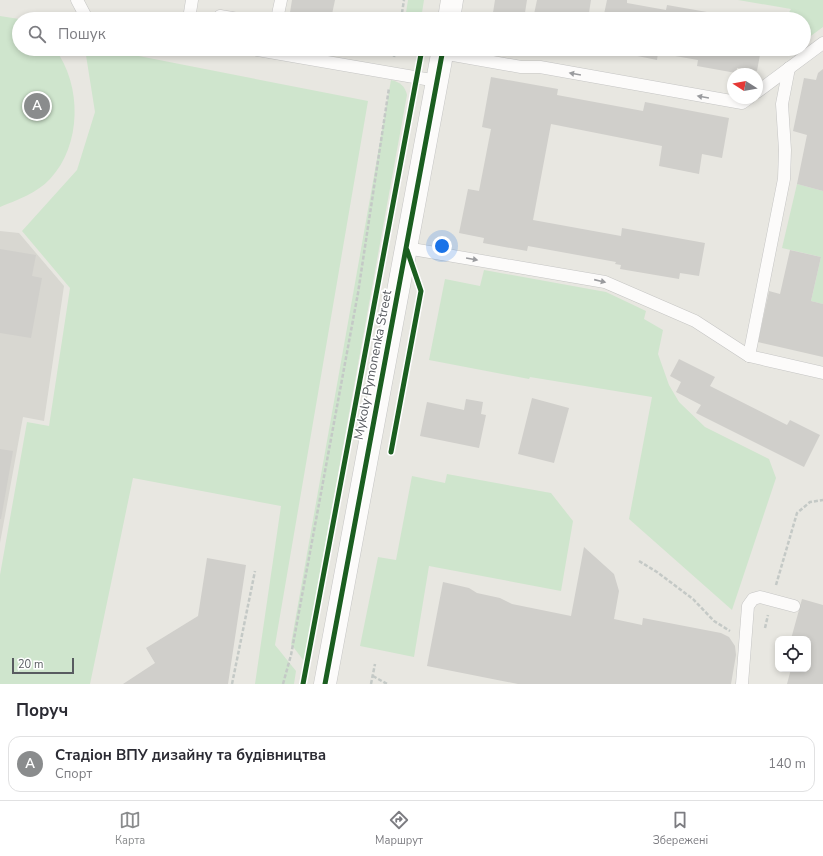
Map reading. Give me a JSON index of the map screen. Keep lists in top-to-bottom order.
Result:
{
  "streets": {
    "street": ["Mykoly Pymonenka Street"]
  },
  "scale_bar": "20 m",
  "north": "left",
  "page": {
    "search": "Пошук",
    "pins": "A",
    "scale": "20 m",
    "heading": "Поруч",
    "list": [
      {
        "mark": "A",
        "name": "Стадіон ВПУ дизайну та будівництва",
        "note": "Спорт",
        "value": "140 m"
      }
    ],
    "nav": ["Карта", "Маршрут", "Збережені"]
  }
}
